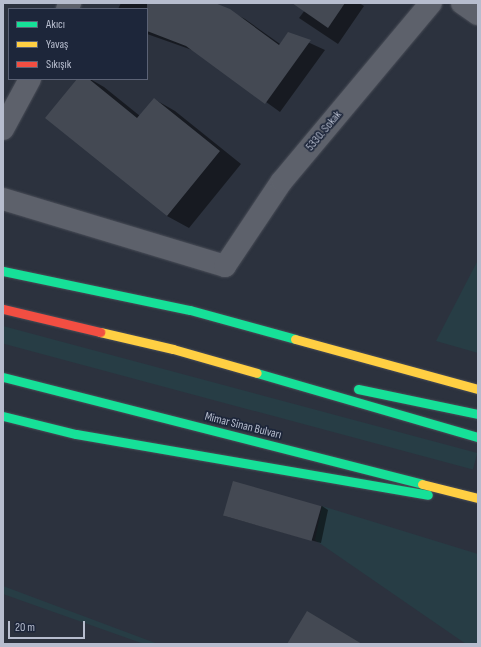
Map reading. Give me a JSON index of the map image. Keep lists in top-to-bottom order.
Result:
{
  "streets": {
    "main road": ["Mimar Sinan Bulvarı"],
    "street": ["5330. Sokak"]
  },
  "legend": ["Akıcı", "Yavaş", "Sıkışık"],
  "scale_bar": "20 m"
}
